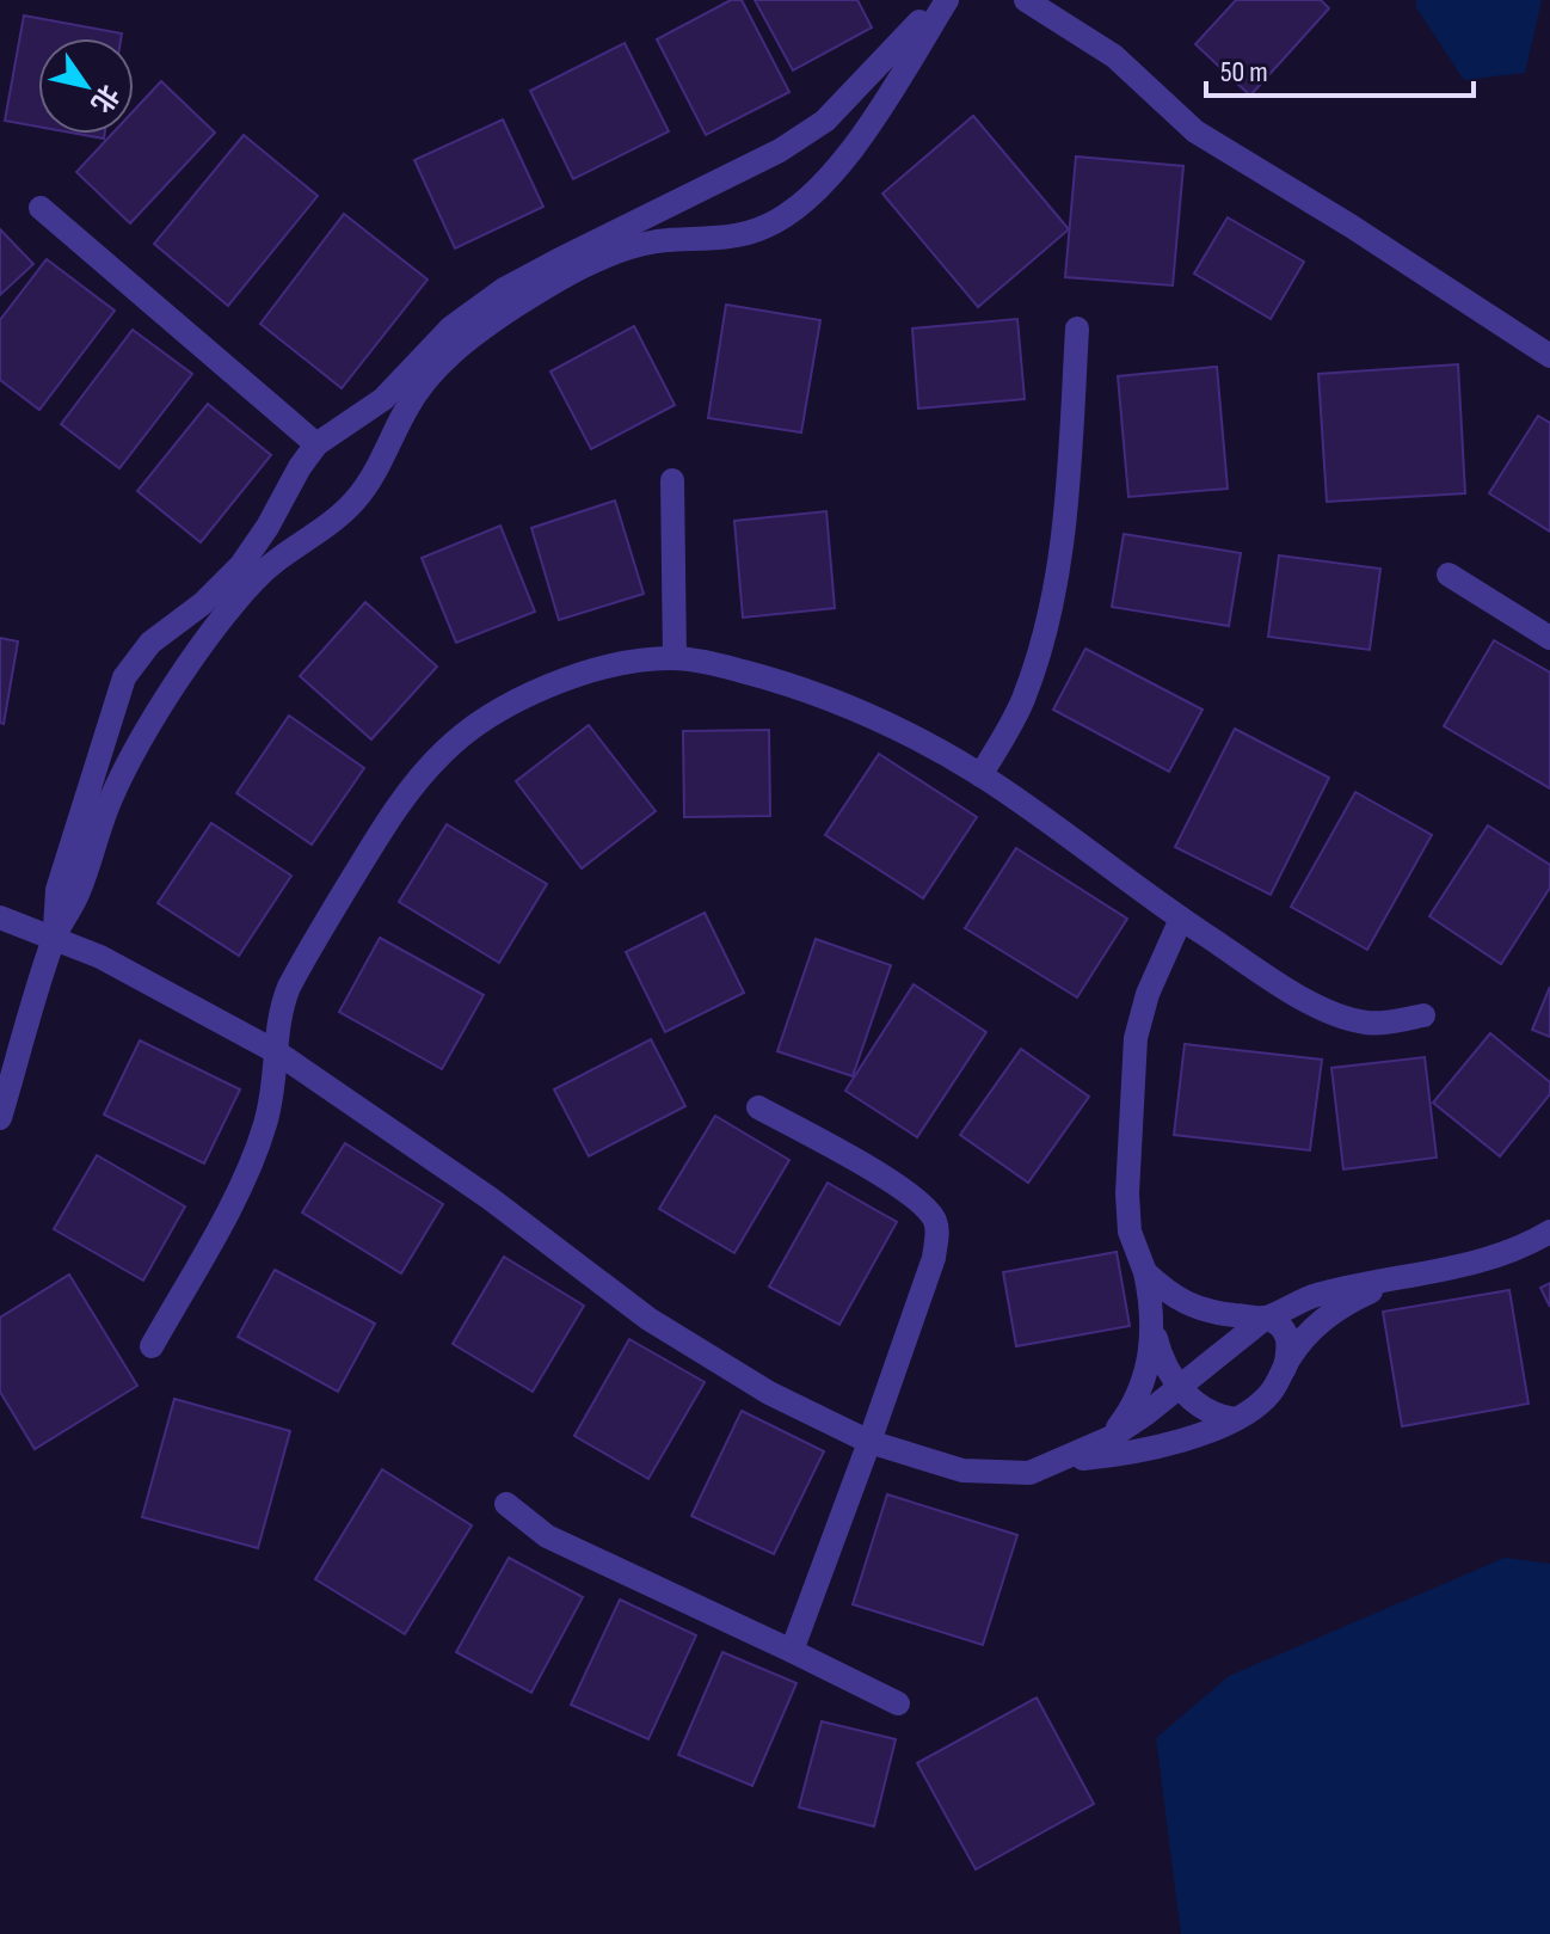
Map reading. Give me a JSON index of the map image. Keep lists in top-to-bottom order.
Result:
{
  "scale_bar": "50 m",
  "north": "bottom right"
}
